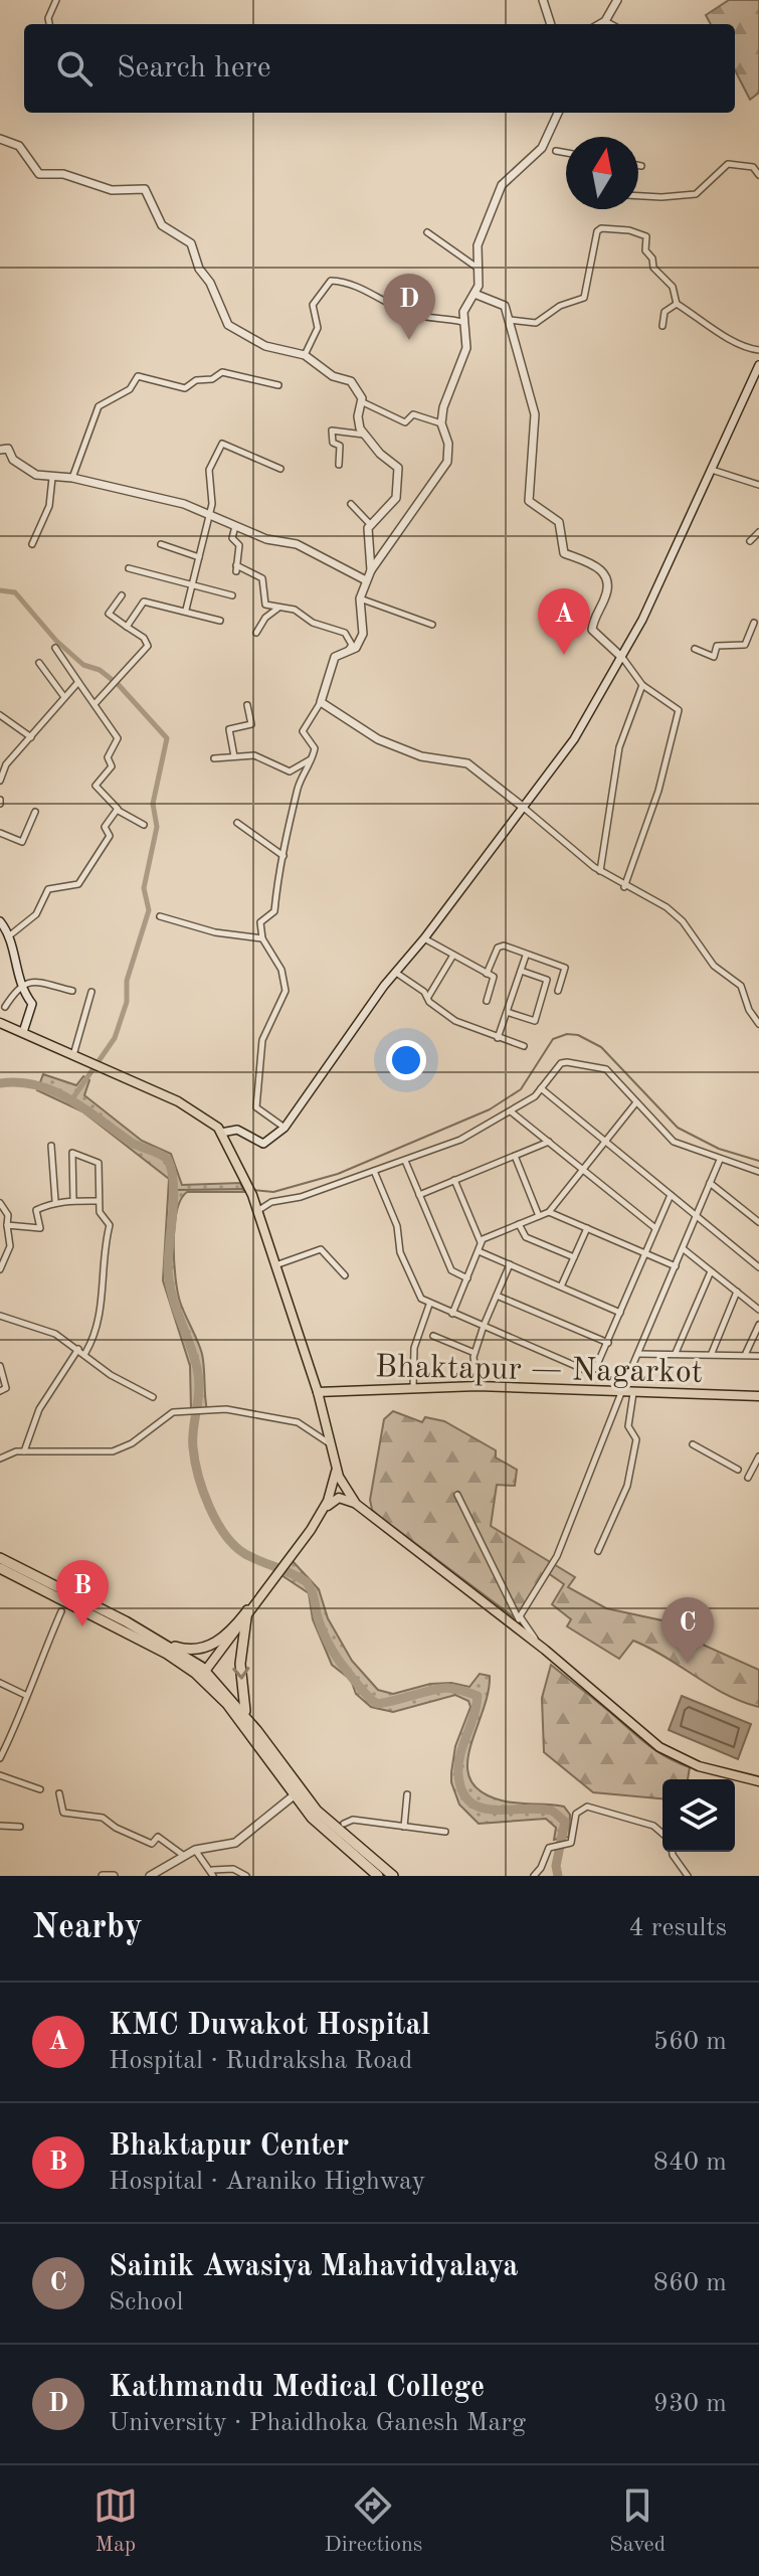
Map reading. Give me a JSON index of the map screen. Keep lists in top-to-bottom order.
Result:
{
  "streets": {
    "main road": ["Bhaktapur — Nagarkot"]
  },
  "north": "top",
  "page": {
    "search": "Search here",
    "pins": [
      "D",
      "A",
      "B",
      "C"
    ],
    "heading": ["Nearby", "4 results"],
    "list": [
      {
        "mark": "A",
        "name": "KMC Duwakot Hospital",
        "note": "Hospital · Rudraksha Road",
        "value": "560 m"
      },
      {
        "mark": "B",
        "name": "Bhaktapur Center",
        "note": "Hospital · Araniko Highway",
        "value": "840 m"
      },
      {
        "mark": "C",
        "name": "Sainik Awasiya Mahavidyalaya",
        "note": "School",
        "value": "860 m"
      },
      {
        "mark": "D",
        "name": "Kathmandu Medical College",
        "note": "University · Phaidhoka Ganesh Marg",
        "value": "930 m"
      }
    ],
    "nav": ["Map", "Directions", "Saved"]
  }
}
